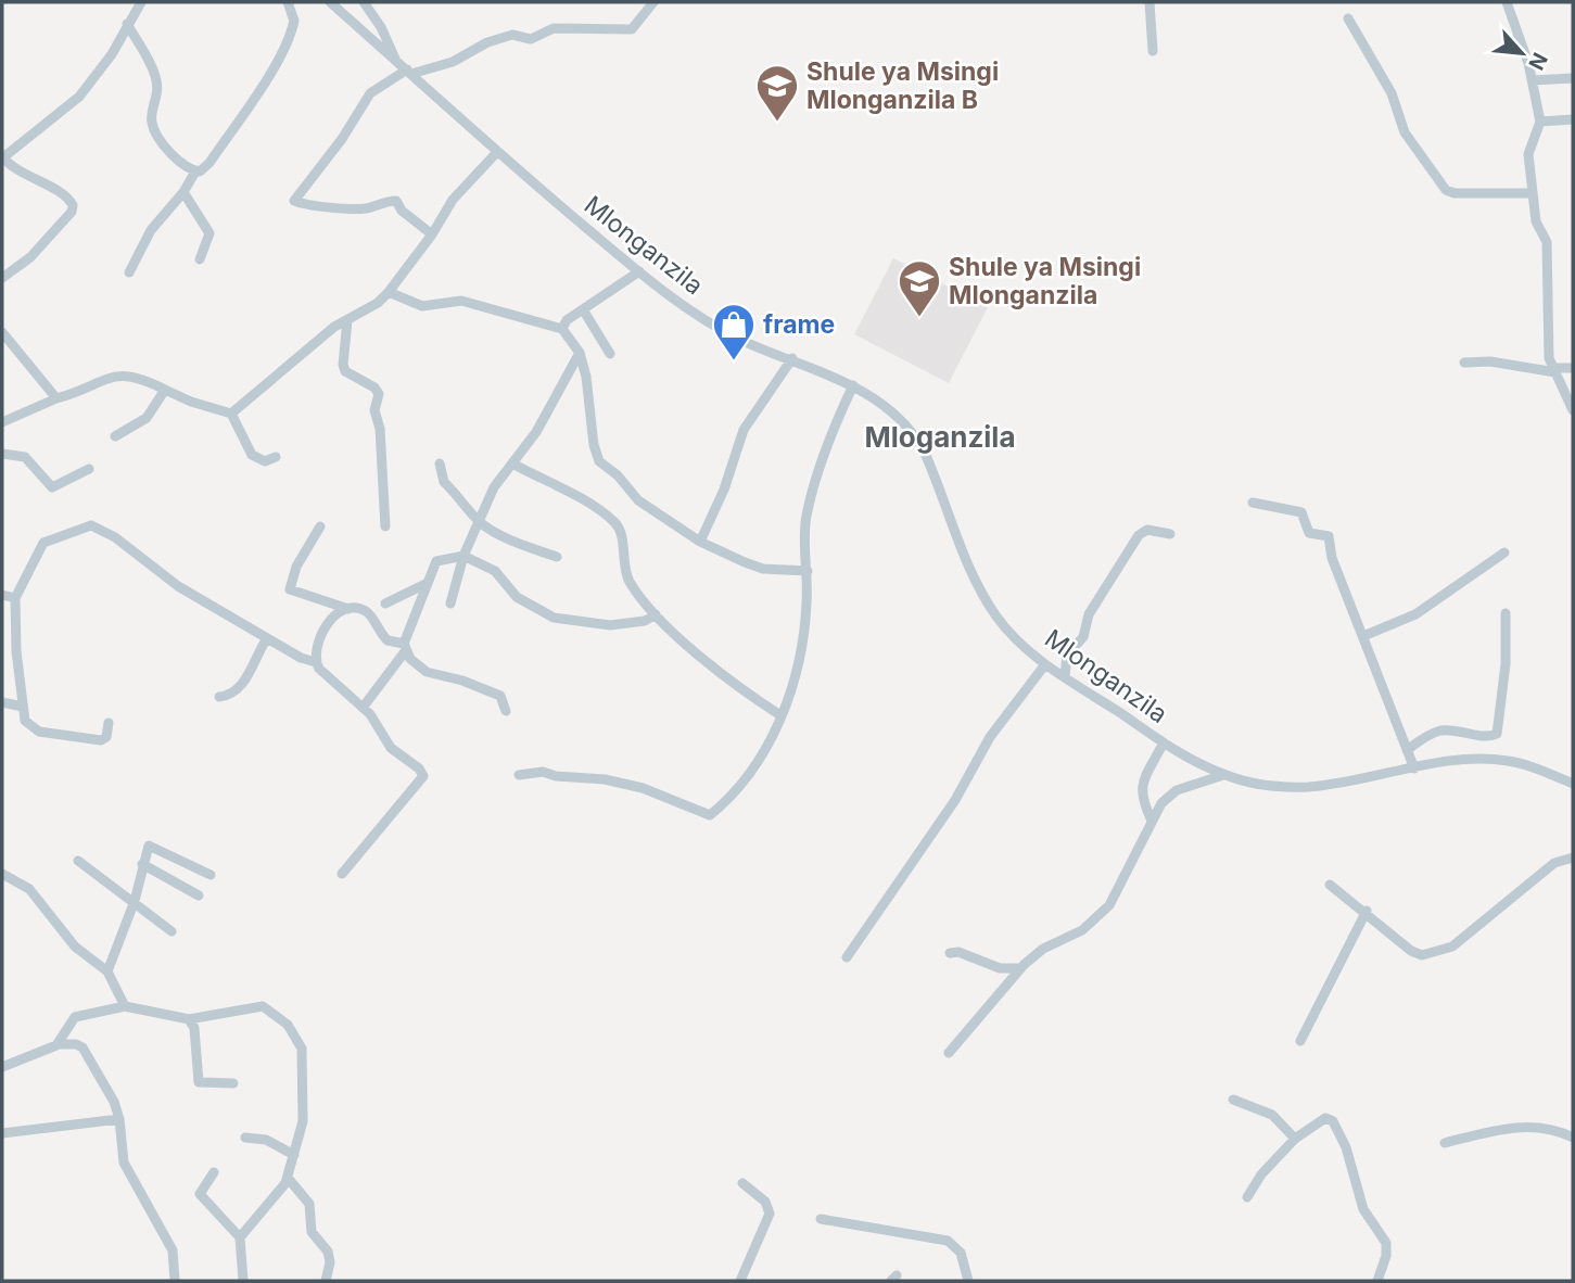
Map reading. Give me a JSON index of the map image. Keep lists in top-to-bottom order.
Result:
{
  "streets": {
    "street": ["Mlonganzila"]
  },
  "districts": ["Mloganzila"],
  "places": {
    "school or university": ["Shule ya Msingi Mlonganzila B", "Shule ya Msingi Mlonganzila"],
    "shop": ["frame"]
  },
  "north": "bottom right"
}
